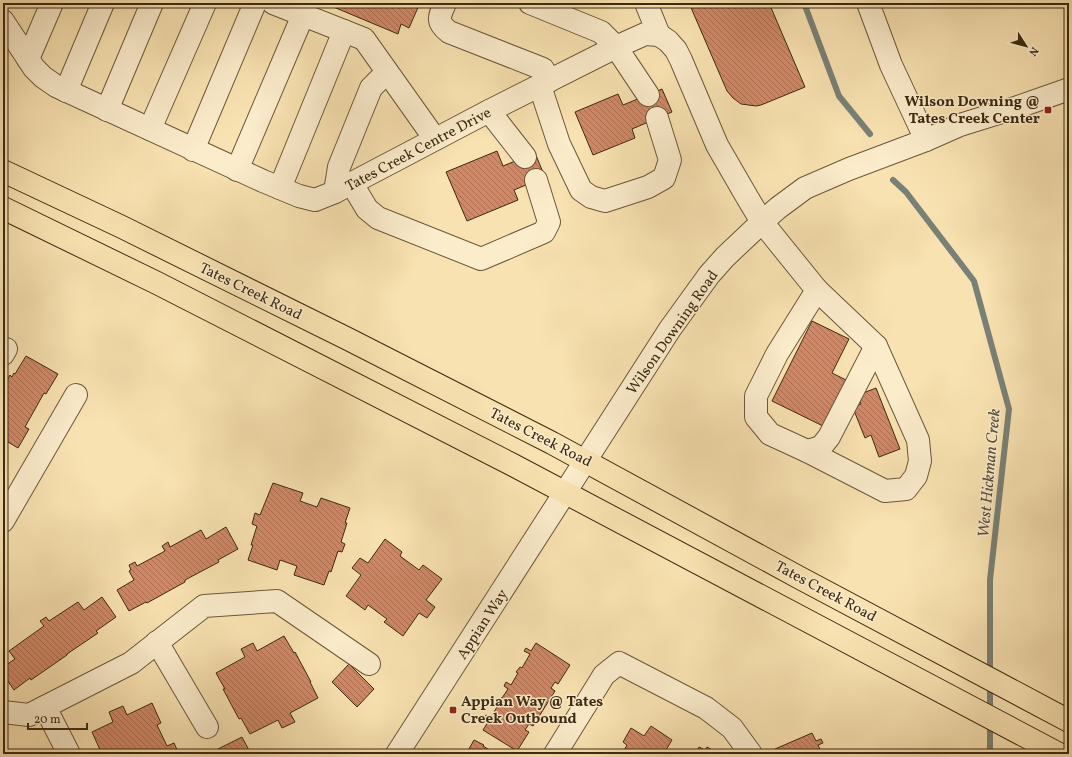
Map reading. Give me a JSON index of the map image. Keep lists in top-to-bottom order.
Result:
{
  "streets": {
    "main road": ["Tates Creek Road"],
    "street": ["Tates Creek Centre Drive", "Wilson Downing Road", "Appian Way"]
  },
  "crossings": [
    ["Tates Creek Road", "Wilson Downing Road"],
    ["Wilson Downing Road", "Appian Way"]
  ],
  "water": ["West Hickman Creek"],
  "places": {
    "transit": ["Wilson Downing @ Tates Creek Center", "Appian Way @ Tates Creek Outbound"]
  },
  "scale_bar": "20 m",
  "north": "bottom right"
}
